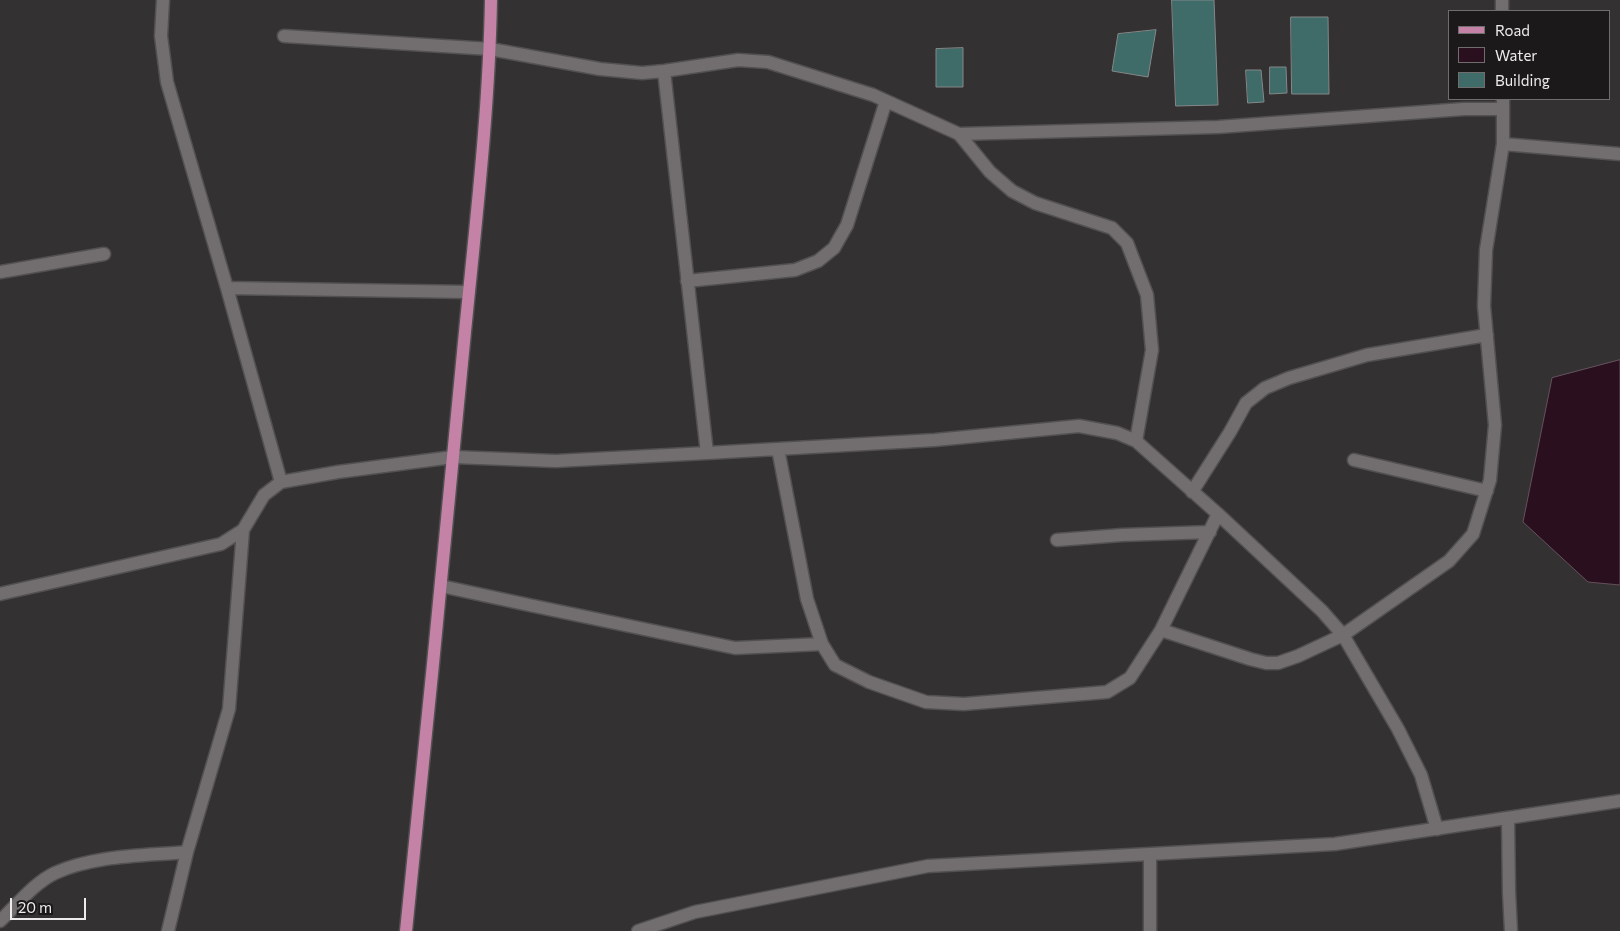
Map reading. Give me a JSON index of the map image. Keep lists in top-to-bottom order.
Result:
{
  "legend": ["Road", "Water", "Building"],
  "scale_bar": "20 m"
}
